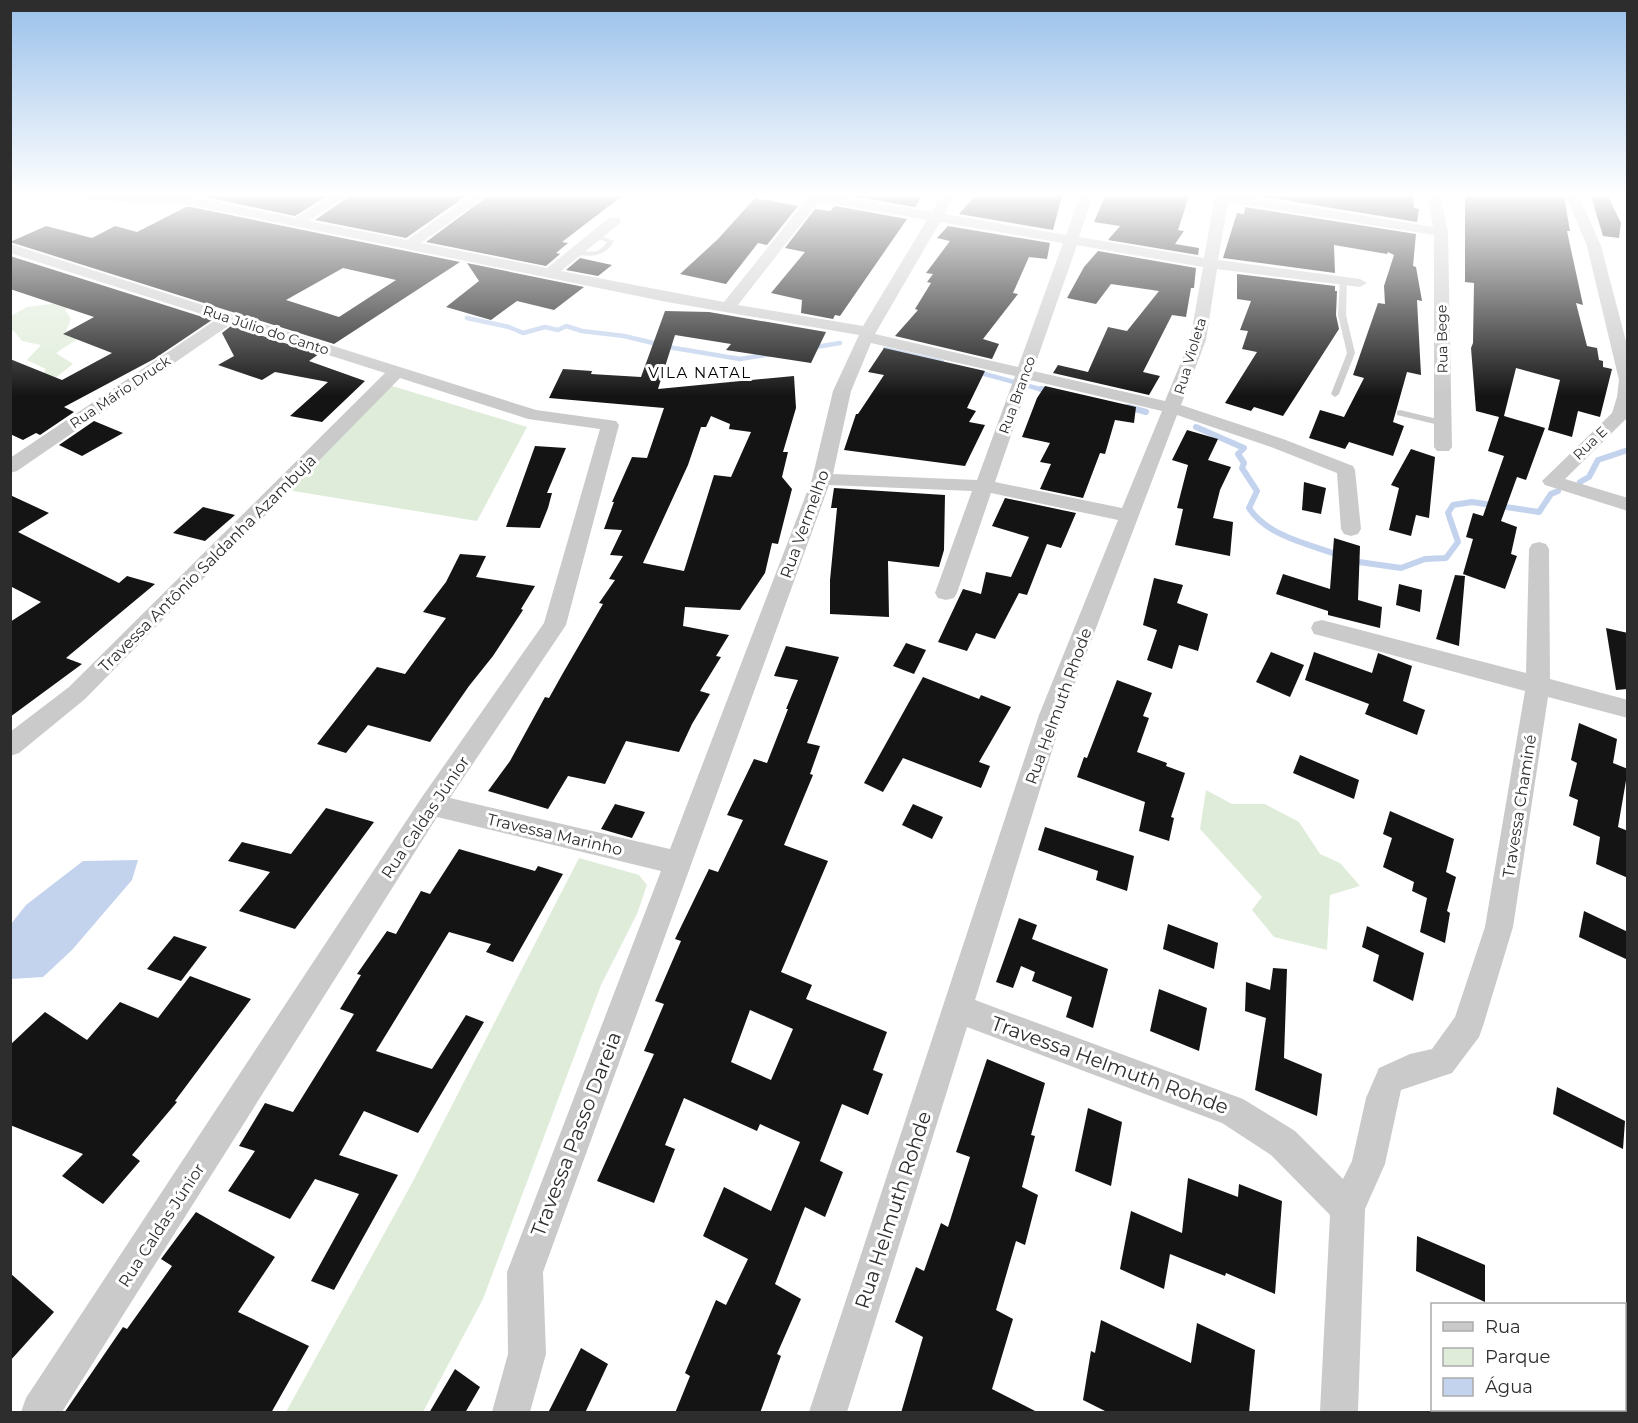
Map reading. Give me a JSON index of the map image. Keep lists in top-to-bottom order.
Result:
{
  "streets": {
    "street": [
      "Rua Júlio do Canto",
      "Rua Bege",
      "Rua Violeta",
      "Rua Mário Druck",
      "Rua Branco",
      "Rua E",
      "Rua Vermelho",
      "Travessa Antônio Saldanha Azambuja",
      "Rua Helmuth Rhode",
      "Travessa Chaminé",
      "Rua Caldas Júnior",
      "Travessa Marinho",
      "Travessa Helmuth Rohde",
      "Travessa Passo Dareia",
      "Rua Helmuth Rohde"
    ]
  },
  "crossings": [
    ["Rua Júlio do Canto", "Rua Mário Druck"],
    ["Rua Júlio do Canto", "Rua Caldas Júnior"],
    ["Rua Violeta", "Rua Helmuth Rhode"],
    ["Rua Vermelho", "Travessa Marinho"],
    ["Rua Vermelho", "Travessa Passo Dareia"],
    ["Travessa Antônio Saldanha Azambuja", "Rua Caldas Júnior"],
    ["Rua Helmuth Rhode", "Travessa Helmuth Rohde"],
    ["Rua Helmuth Rhode", "Rua Helmuth Rohde"],
    ["Travessa Chaminé", "Travessa Helmuth Rohde"],
    ["Rua Caldas Júnior", "Travessa Marinho"],
    ["Travessa Marinho", "Travessa Passo Dareia"],
    ["Travessa Helmuth Rohde", "Rua Helmuth Rohde"]
  ],
  "districts": ["VILA NATAL"],
  "legend": ["Rua", "Parque", "Água"]
}
